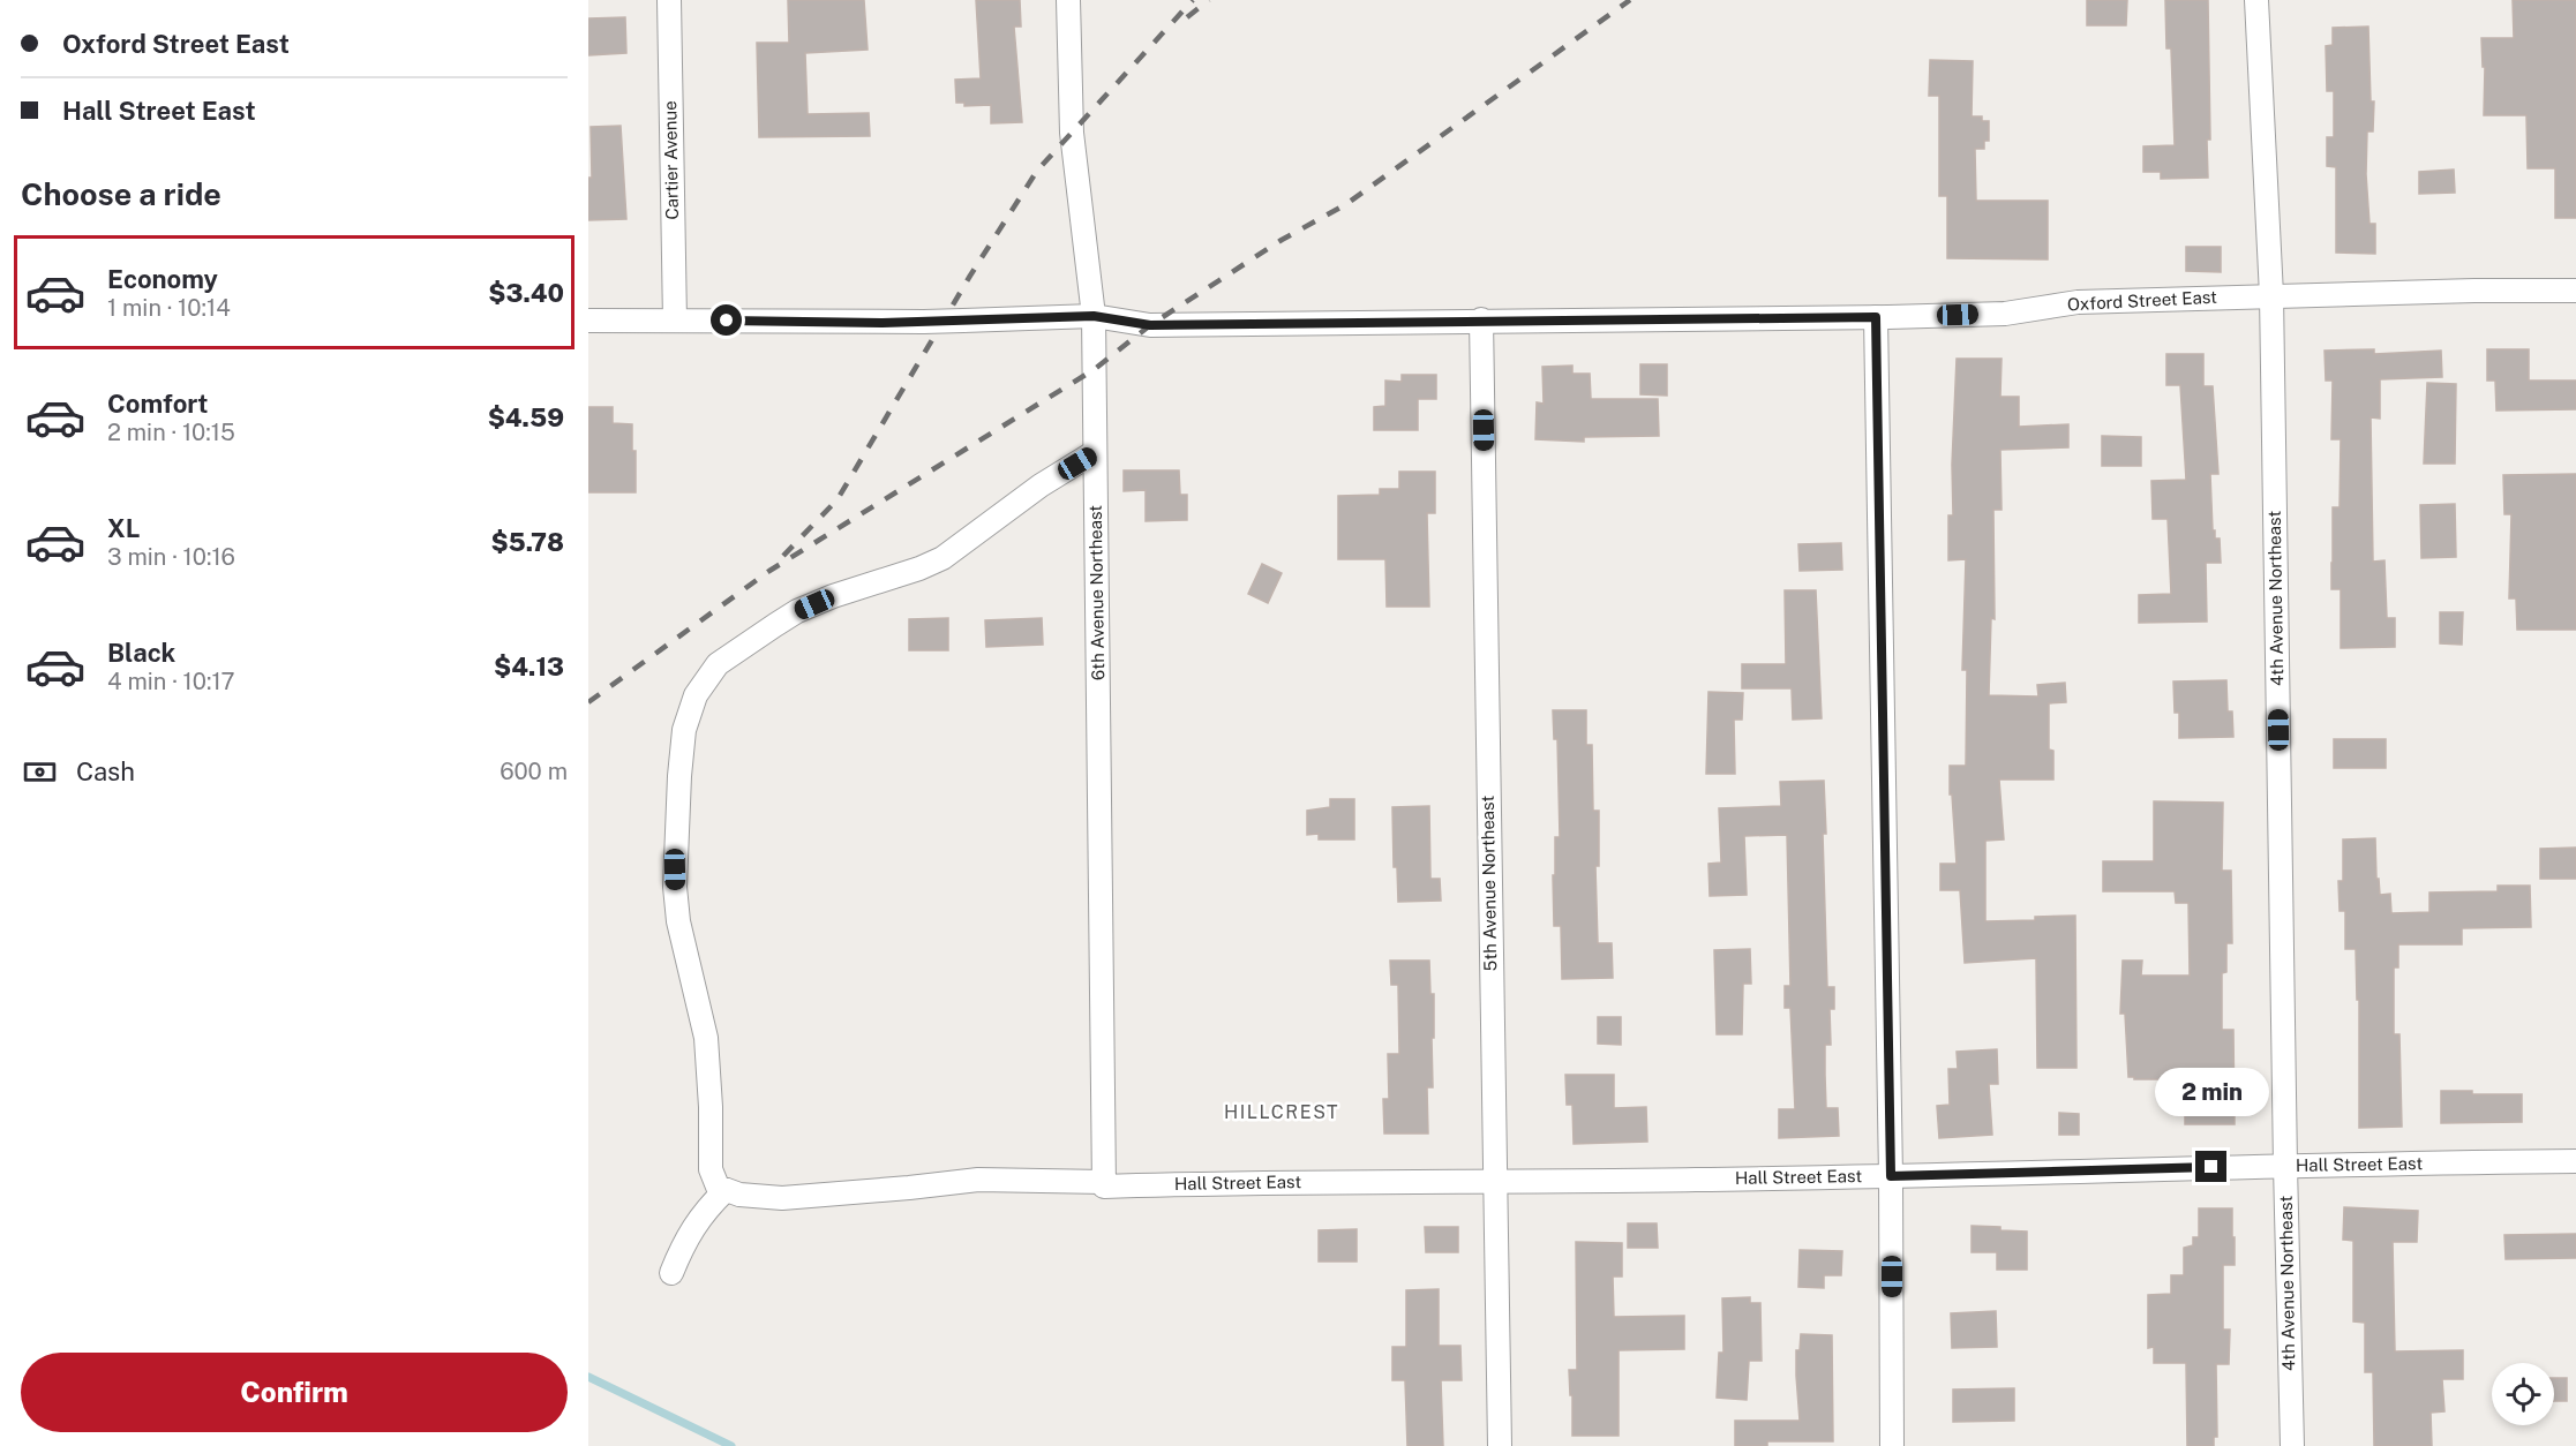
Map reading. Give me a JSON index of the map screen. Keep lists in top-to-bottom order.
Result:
{
  "streets": {
    "street": [
      "Cartier Avenue",
      "Oxford Street East",
      "6th Avenue Northeast",
      "4th Avenue Northeast",
      "5th Avenue Northeast",
      "Hall Street East"
    ]
  },
  "crossings": [
    ["Cartier Avenue", "Oxford Street East"],
    ["Oxford Street East", "6th Avenue Northeast"],
    ["Oxford Street East", "4th Avenue Northeast"],
    ["Oxford Street East", "5th Avenue Northeast"],
    ["6th Avenue Northeast", "Hall Street East"],
    ["4th Avenue Northeast", "Hall Street East"],
    ["5th Avenue Northeast", "Hall Street East"]
  ],
  "districts": ["HILLCREST"],
  "page": {
    "banner": ["Oxford Street East", "Hall Street East"],
    "heading": "Choose a ride",
    "list": [
      {
        "name": "Economy",
        "note": "1 min · 10:14",
        "value": "$3.40"
      },
      {
        "name": "Comfort",
        "note": "2 min · 10:15",
        "value": "$4.59"
      },
      {
        "name": "XL",
        "note": "3 min · 10:16",
        "value": "$5.78"
      },
      {
        "name": "Black",
        "note": "4 min · 10:17",
        "value": "$4.13"
      }
    ],
    "pay": ["Cash", "600 m"],
    "bubble": "2 min",
    "buttons": "Confirm"
  }
}
